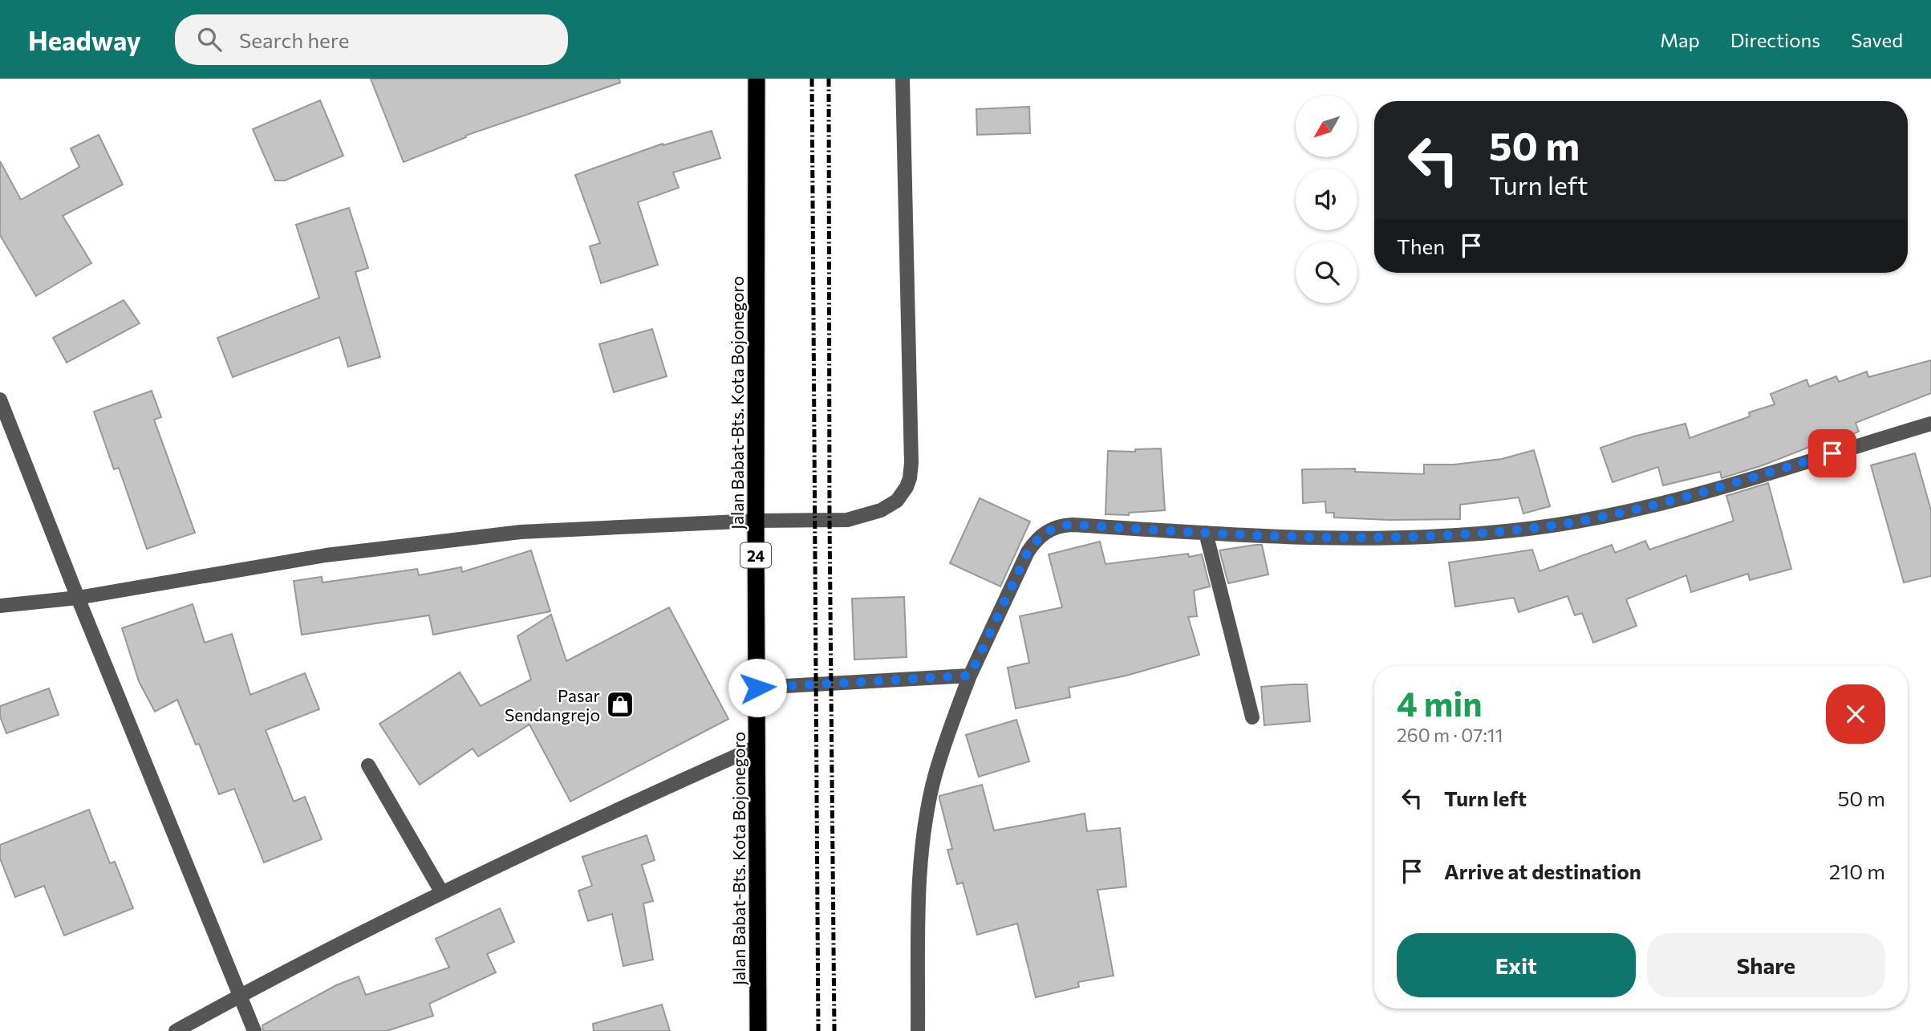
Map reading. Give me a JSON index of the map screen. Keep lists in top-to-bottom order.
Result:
{
  "streets": {
    "highway": ["Jalan Babat-Bts. Kota Bojonegoro", "24"]
  },
  "places": {
    "shop": ["Pasar Sendangrejo"]
  },
  "north": "bottom left",
  "page": {
    "header": "Headway",
    "search": "Search here",
    "nav": ["Map", "Directions", "Saved"],
    "turn": ["50 m", "Turn left"],
    "then": "Then",
    "heading": ["4 min", "260 m · 07:11"],
    "list": [
      {
        "name": "Turn left",
        "value": "50 m"
      },
      {
        "name": "Arrive at destination",
        "value": "210 m"
      }
    ],
    "buttons": ["Exit", "Share"]
  }
}
